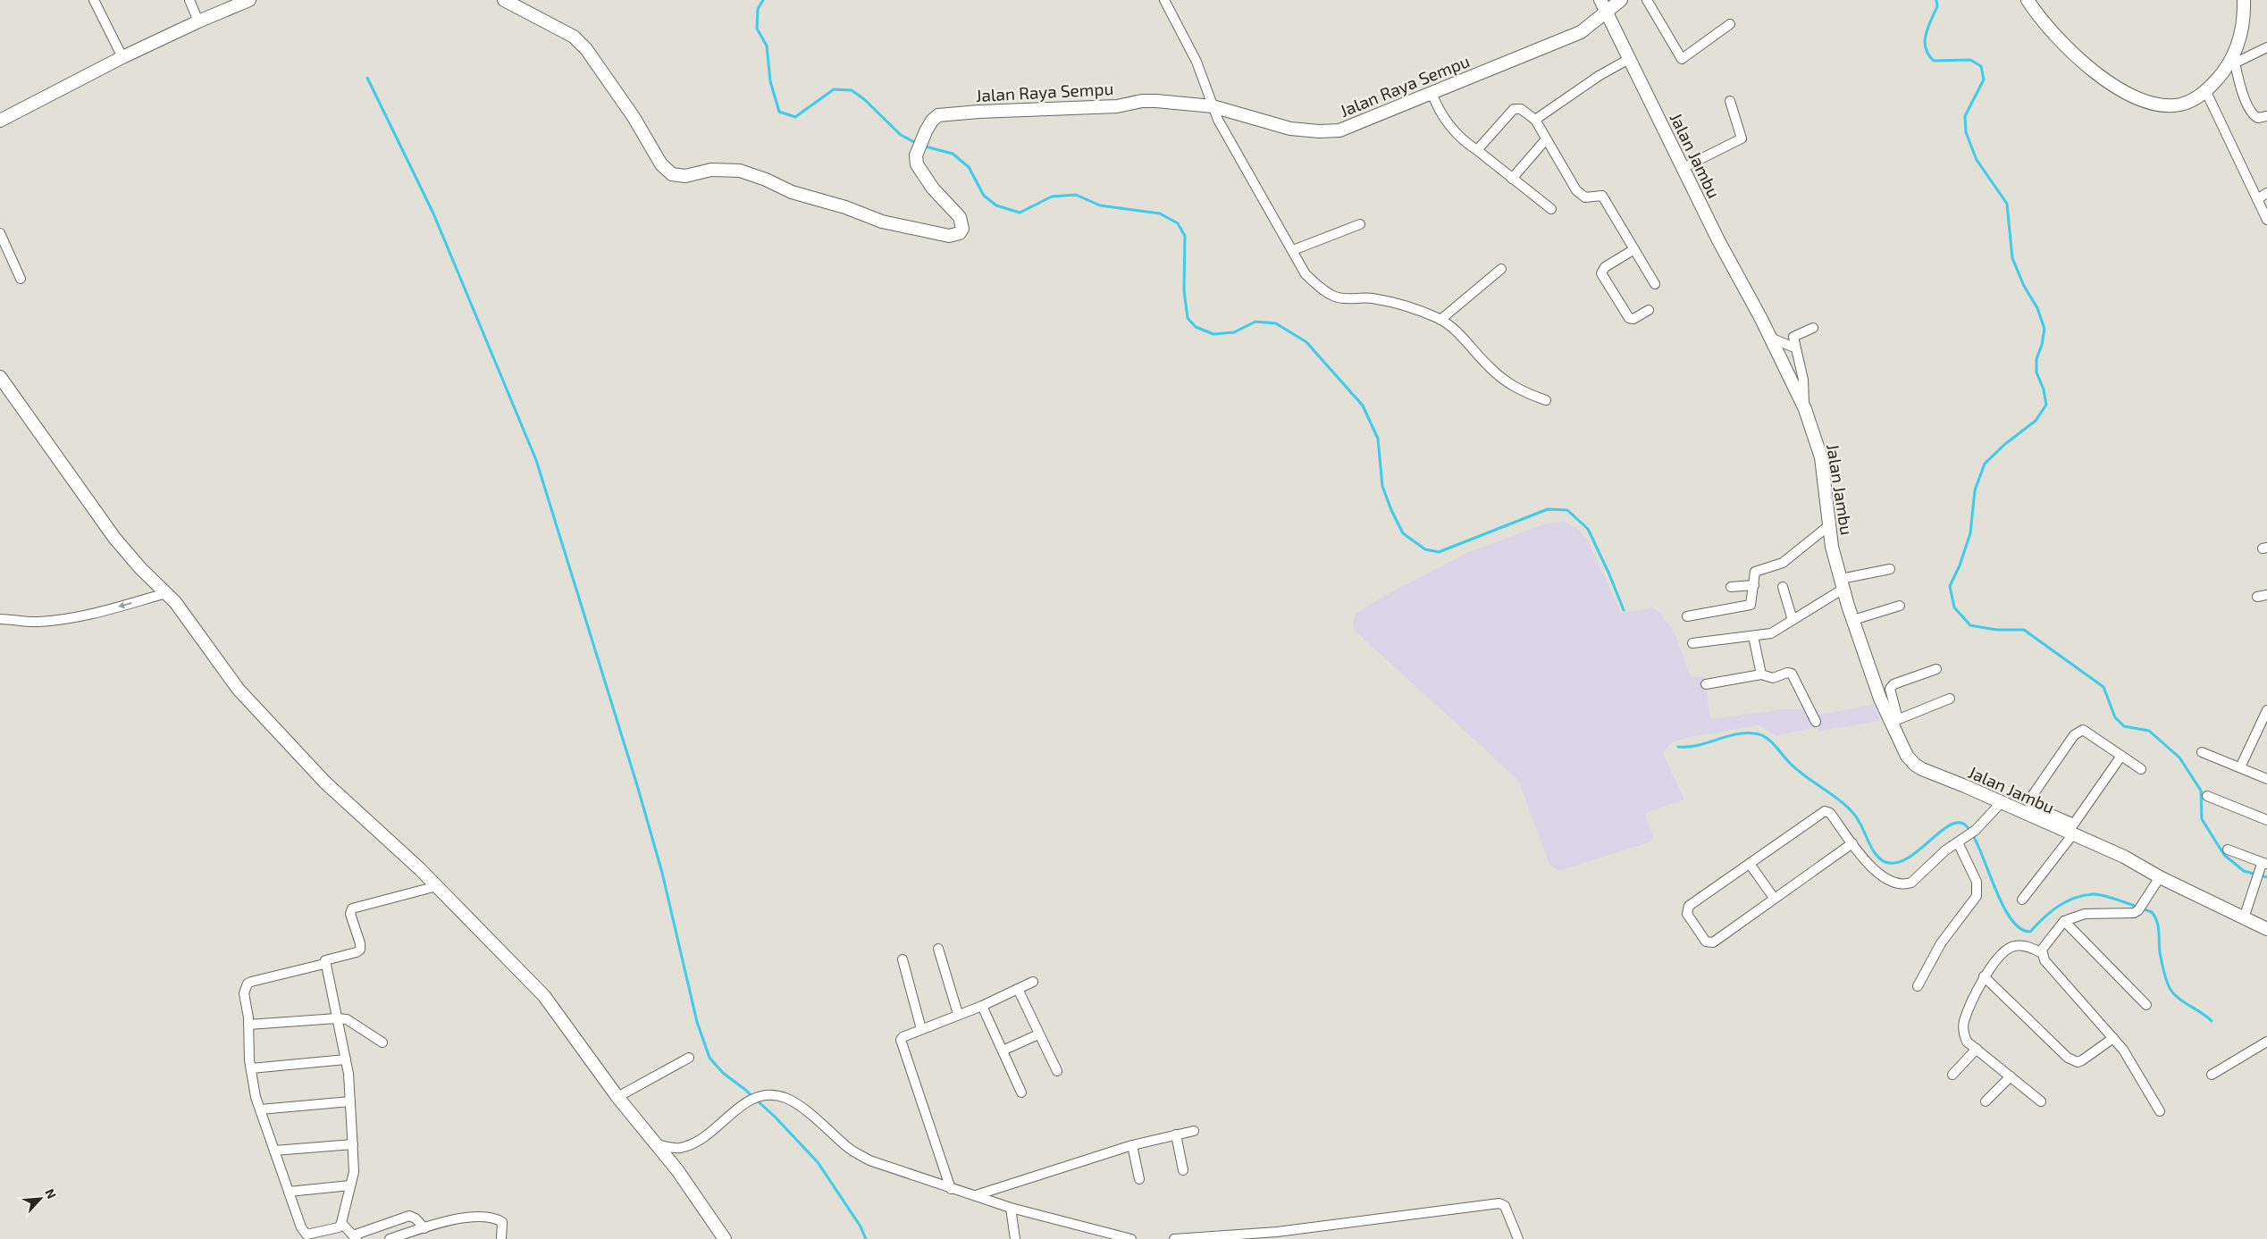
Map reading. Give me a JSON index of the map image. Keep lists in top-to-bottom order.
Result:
{
  "streets": {
    "street": ["Jalan Raya Sempu", "Jalan Jambu"]
  },
  "crossings": [
    ["Jalan Raya Sempu", "Jalan Jambu"]
  ],
  "north": "top right"
}
